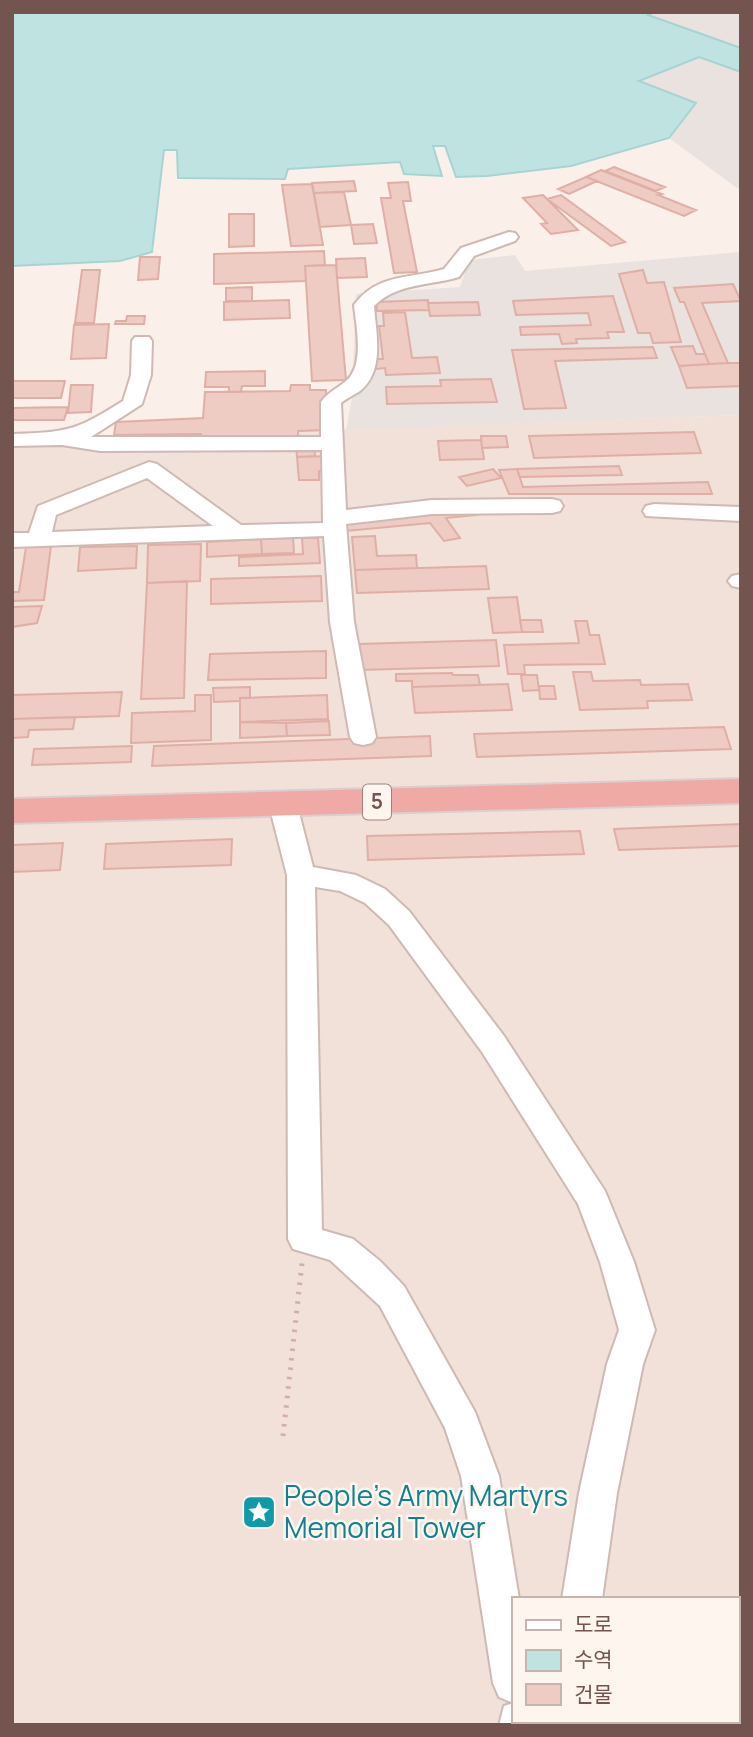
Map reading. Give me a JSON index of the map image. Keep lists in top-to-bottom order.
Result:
{
  "streets": {
    "highway": ["5"]
  },
  "places": {
    "place": ["People's Army Martyrs Memorial Tower"]
  },
  "legend": ["도로", "수역", "건물"]
}
